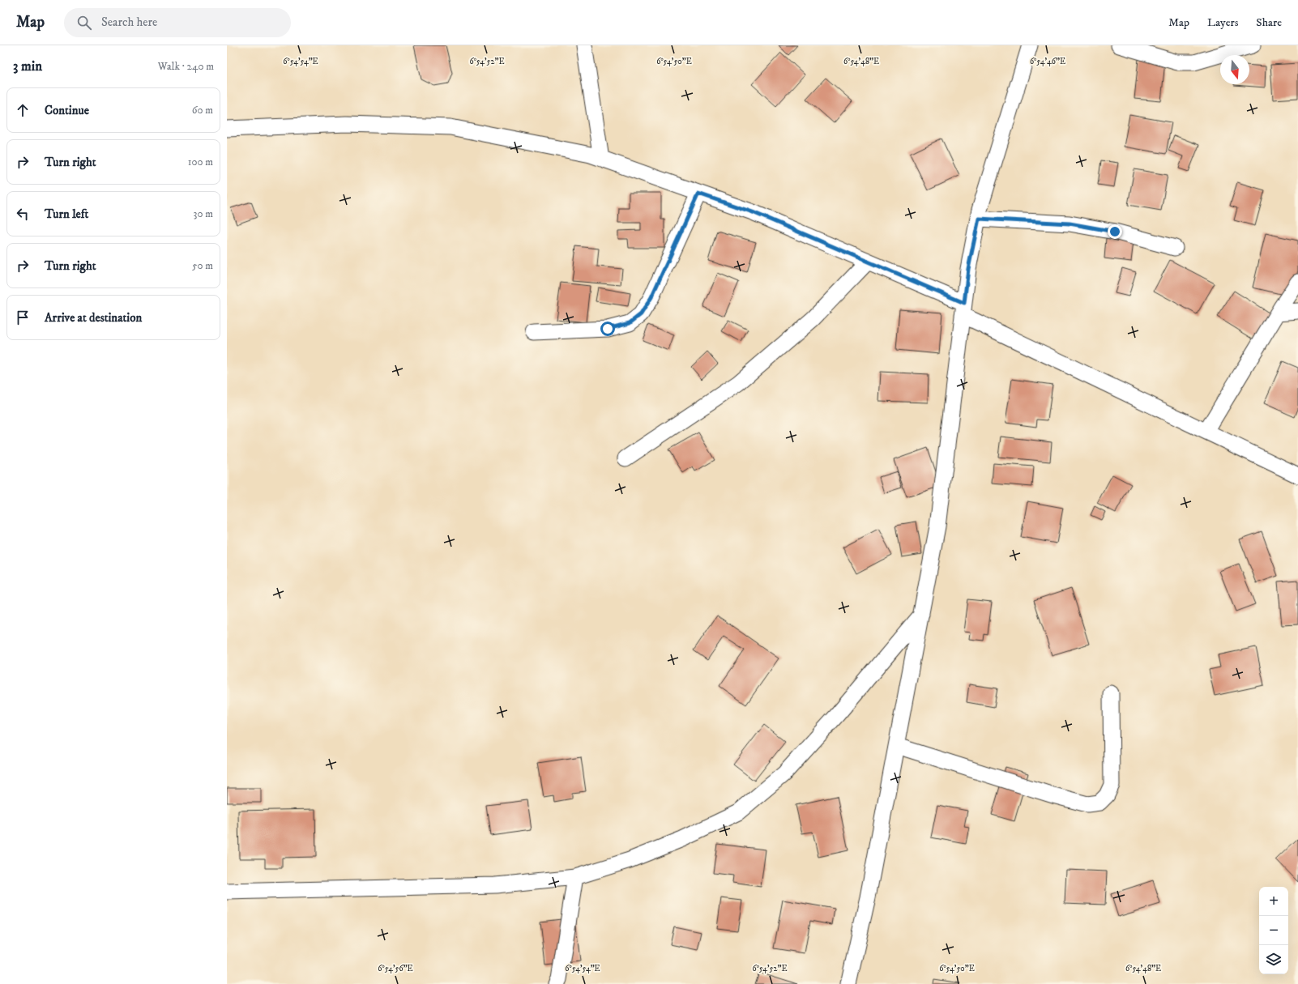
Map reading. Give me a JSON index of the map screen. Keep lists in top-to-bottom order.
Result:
{
  "north": "bottom",
  "page": {
    "header": "Map",
    "search": "Search here",
    "nav": ["Map", "Layers", "Share"],
    "heading": ["3 min", "Walk · 240 m"],
    "list": [
      ["Continue", "60 m"],
      ["Turn right", "100 m"],
      ["Turn left", "30 m"],
      ["Turn right", "50 m"],
      "Arrive at destination"
    ],
    "map_buttons": ["+", "−"]
  },
  "coordinates": [
    "6°54'54\"E",
    "6°54'52\"E",
    "6°54'50\"E",
    "6°54'48\"E",
    "6°54'46\"E",
    "6°54'56\"E"
  ]
}
